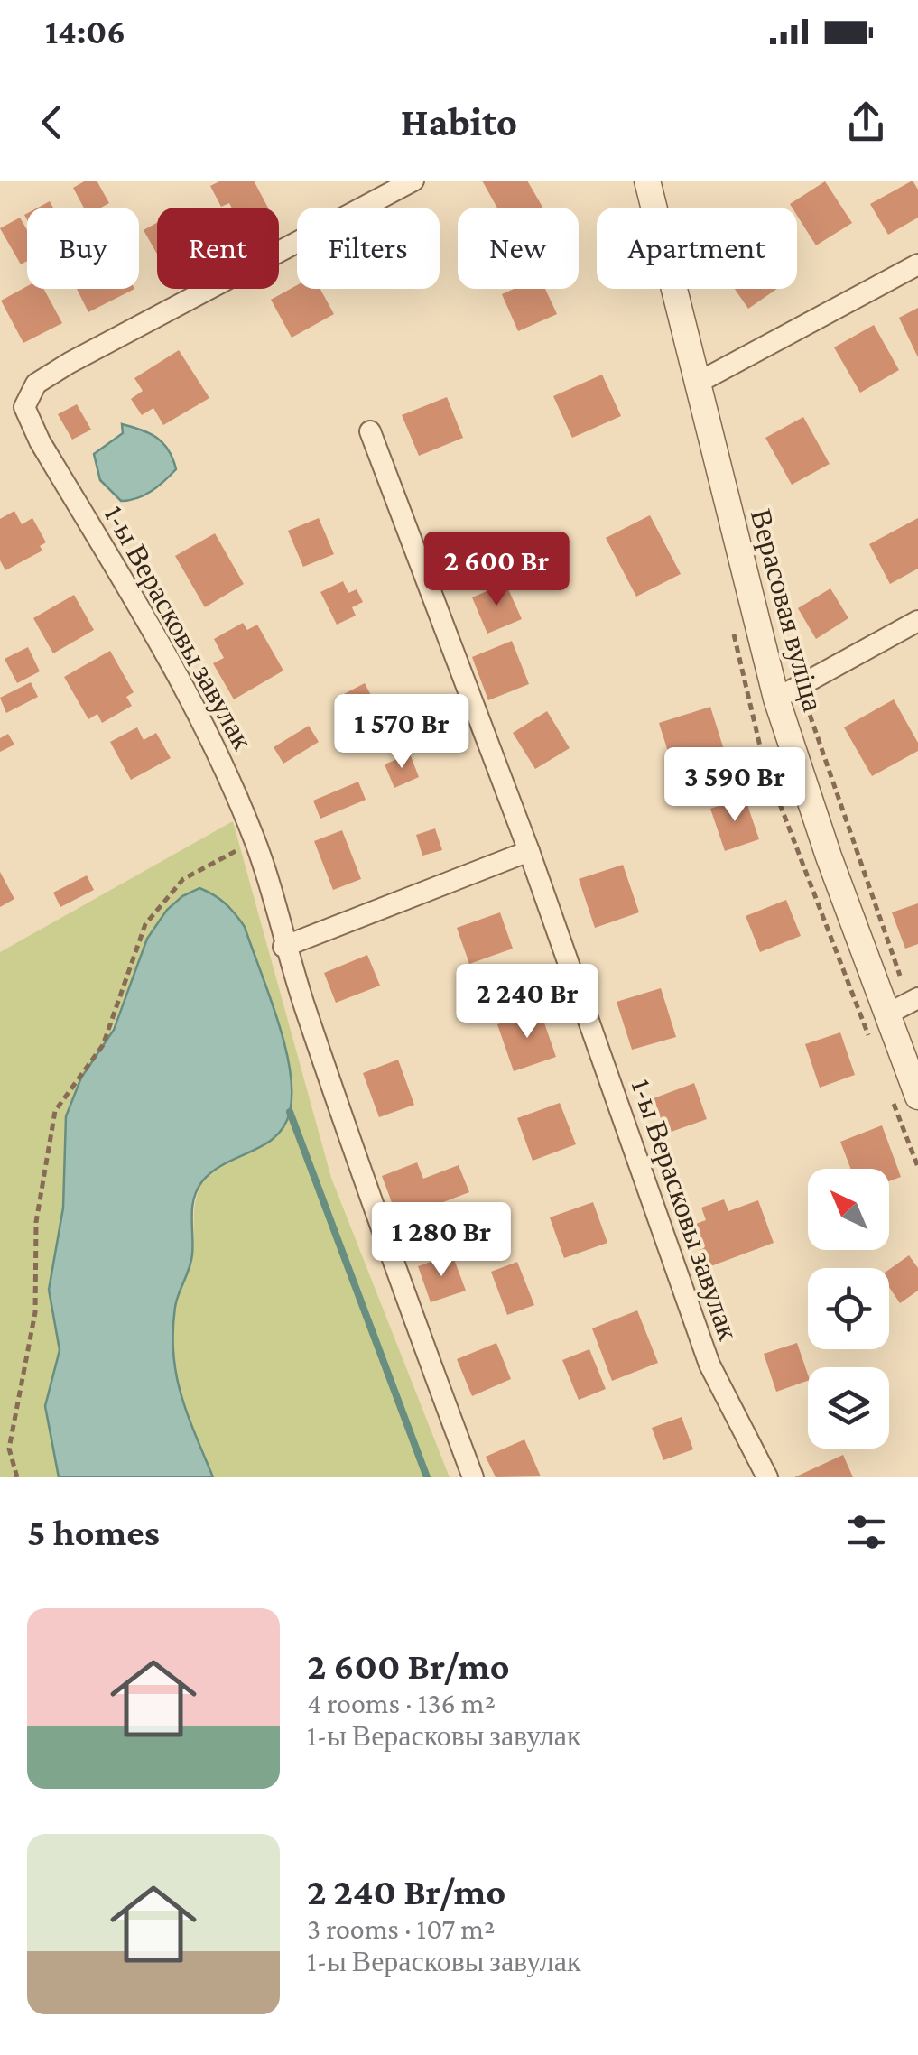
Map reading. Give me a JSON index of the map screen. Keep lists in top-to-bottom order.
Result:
{
  "streets": {
    "street": ["Верасовая вуліца", "1-ы Верасковы завулак"]
  },
  "north": "top left",
  "page": {
    "status": "14:06",
    "header": "Habito",
    "chip": [
      "Buy",
      "Rent",
      "Filters",
      "New",
      "Apartment"
    ],
    "price": [
      "2 600 Br",
      "1 570 Br",
      "3 590 Br",
      "2 240 Br",
      "1 280 Br"
    ],
    "heading": "5 homes",
    "list": [
      {
        "name": "2 600 Br/mo",
        "note": "4 rooms · 136 m² · 1-ы Верасковы завулак"
      },
      {
        "name": "2 240 Br/mo",
        "note": "3 rooms · 107 m² · 1-ы Верасковы завулак"
      }
    ]
  }
}
